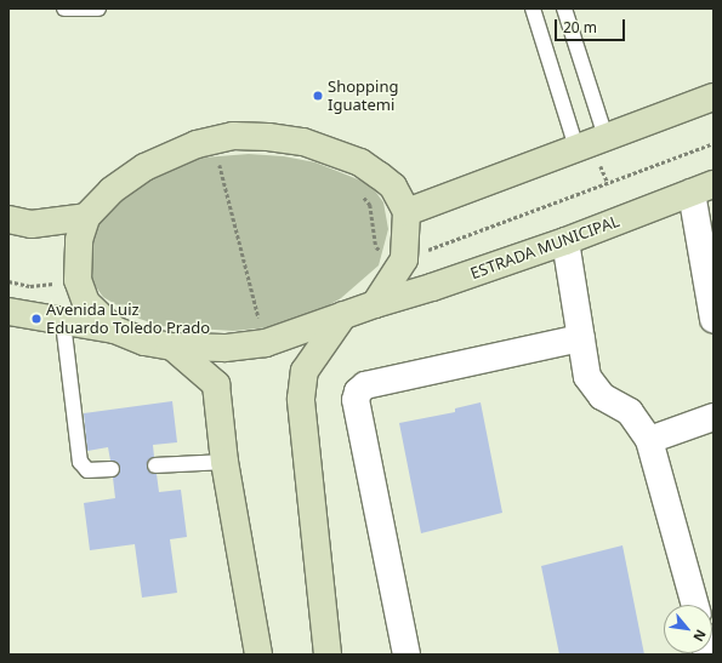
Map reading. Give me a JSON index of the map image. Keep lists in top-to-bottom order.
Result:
{
  "streets": {
    "main road": ["ESTRADA MUNICIPAL"]
  },
  "places": ["Shopping Iguatemi", "Avenida Luiz Eduardo Toledo Prado"],
  "scale_bar": "20 m",
  "north": "bottom right"
}
